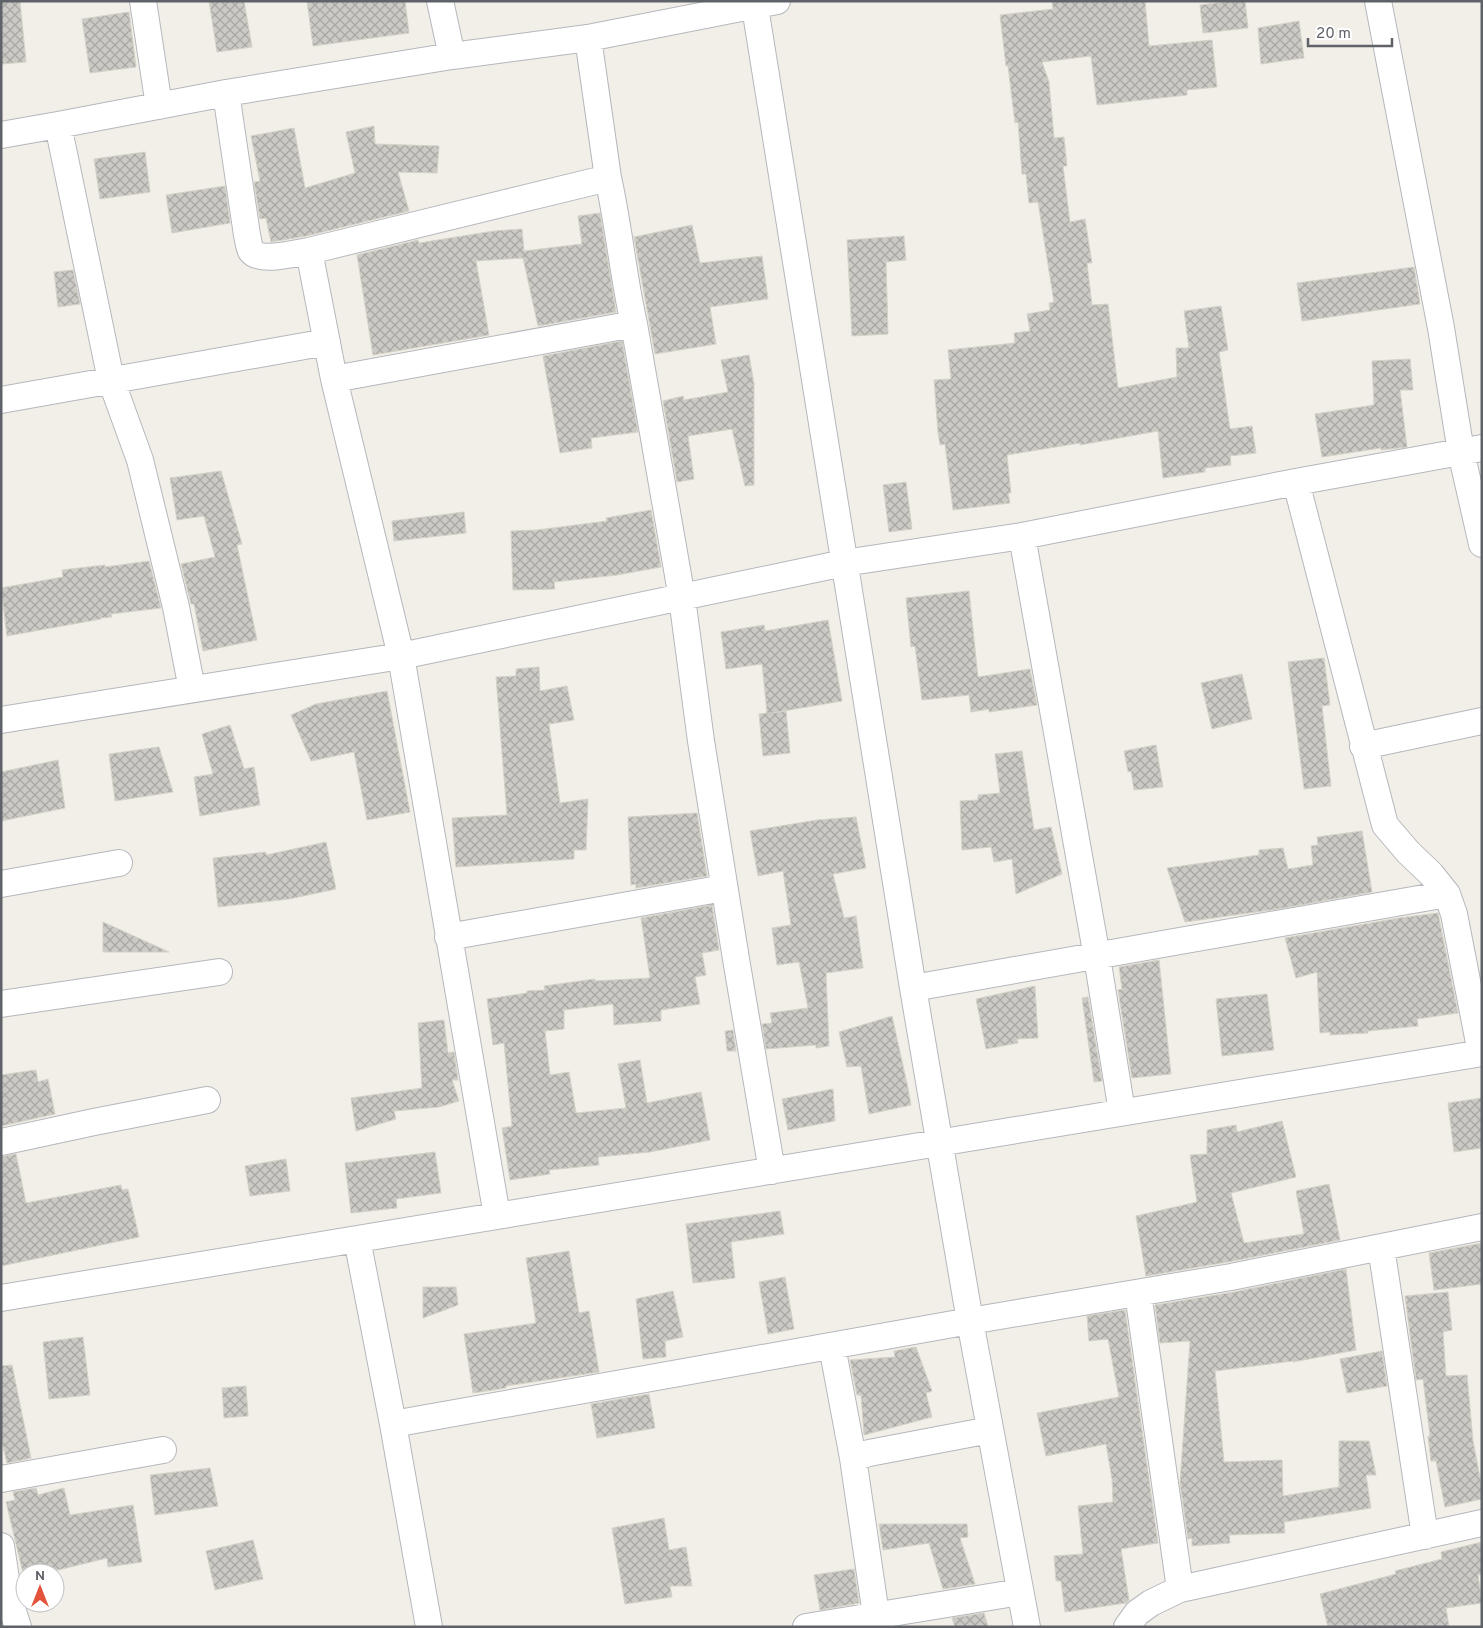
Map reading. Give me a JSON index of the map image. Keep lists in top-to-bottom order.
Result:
{
  "scale_bar": "20 m",
  "north": "top"
}
